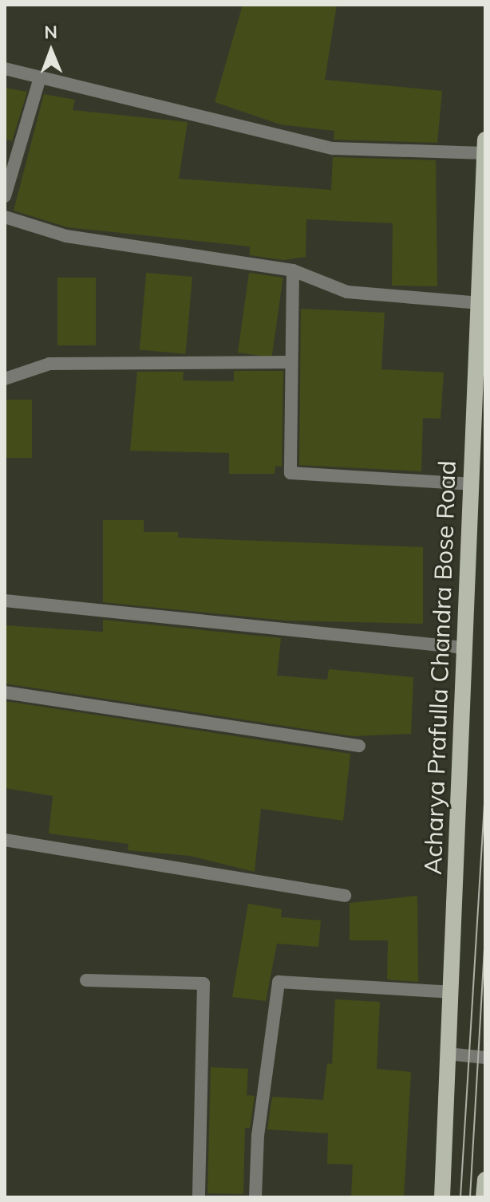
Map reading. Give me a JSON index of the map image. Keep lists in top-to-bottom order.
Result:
{
  "streets": {
    "main road": ["Acharya Prafulla Chandra Bose Road"]
  },
  "north": "top"
}
